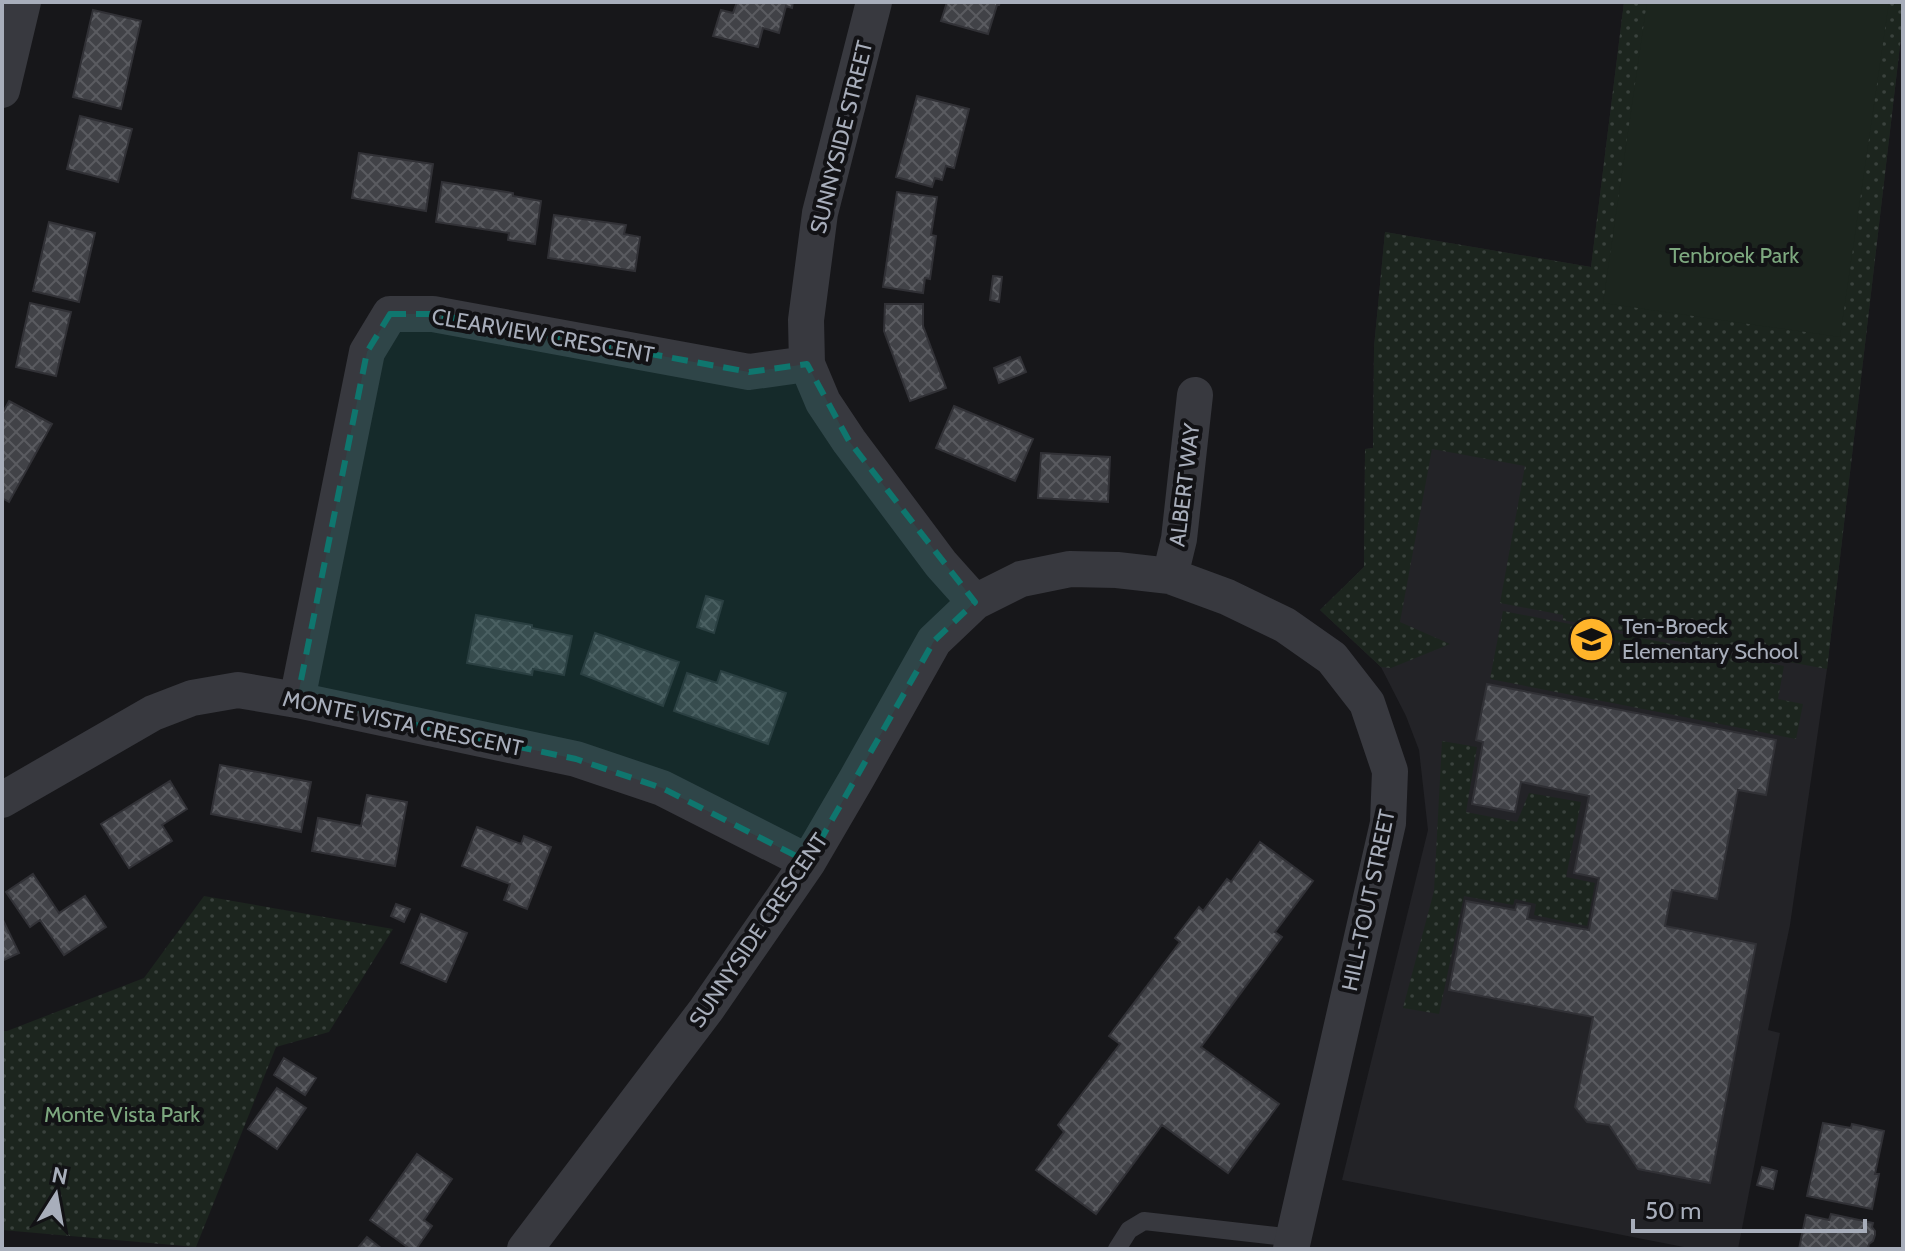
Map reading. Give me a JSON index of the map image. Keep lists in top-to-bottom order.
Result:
{
  "streets": {
    "street": [
      "SUNNYSIDE STREET",
      "CLEARVIEW CRESCENT",
      "ALBERT WAY",
      "MONTE VISTA CRESCENT",
      "HILL-TOUT STREET",
      "SUNNYSIDE CRESCENT"
    ]
  },
  "crossings": [
    ["SUNNYSIDE STREET", "CLEARVIEW CRESCENT"],
    ["SUNNYSIDE STREET", "HILL-TOUT STREET"],
    ["SUNNYSIDE STREET", "SUNNYSIDE CRESCENT"],
    ["CLEARVIEW CRESCENT", "MONTE VISTA CRESCENT"],
    ["ALBERT WAY", "HILL-TOUT STREET"],
    ["MONTE VISTA CRESCENT", "SUNNYSIDE CRESCENT"],
    ["HILL-TOUT STREET", "SUNNYSIDE CRESCENT"]
  ],
  "parks": ["Tenbroek Park", "Monte Vista Park"],
  "places": {
    "school or university": ["Ten-Broeck Elementary School"]
  },
  "scale_bar": "50 m",
  "north": "top"
}
